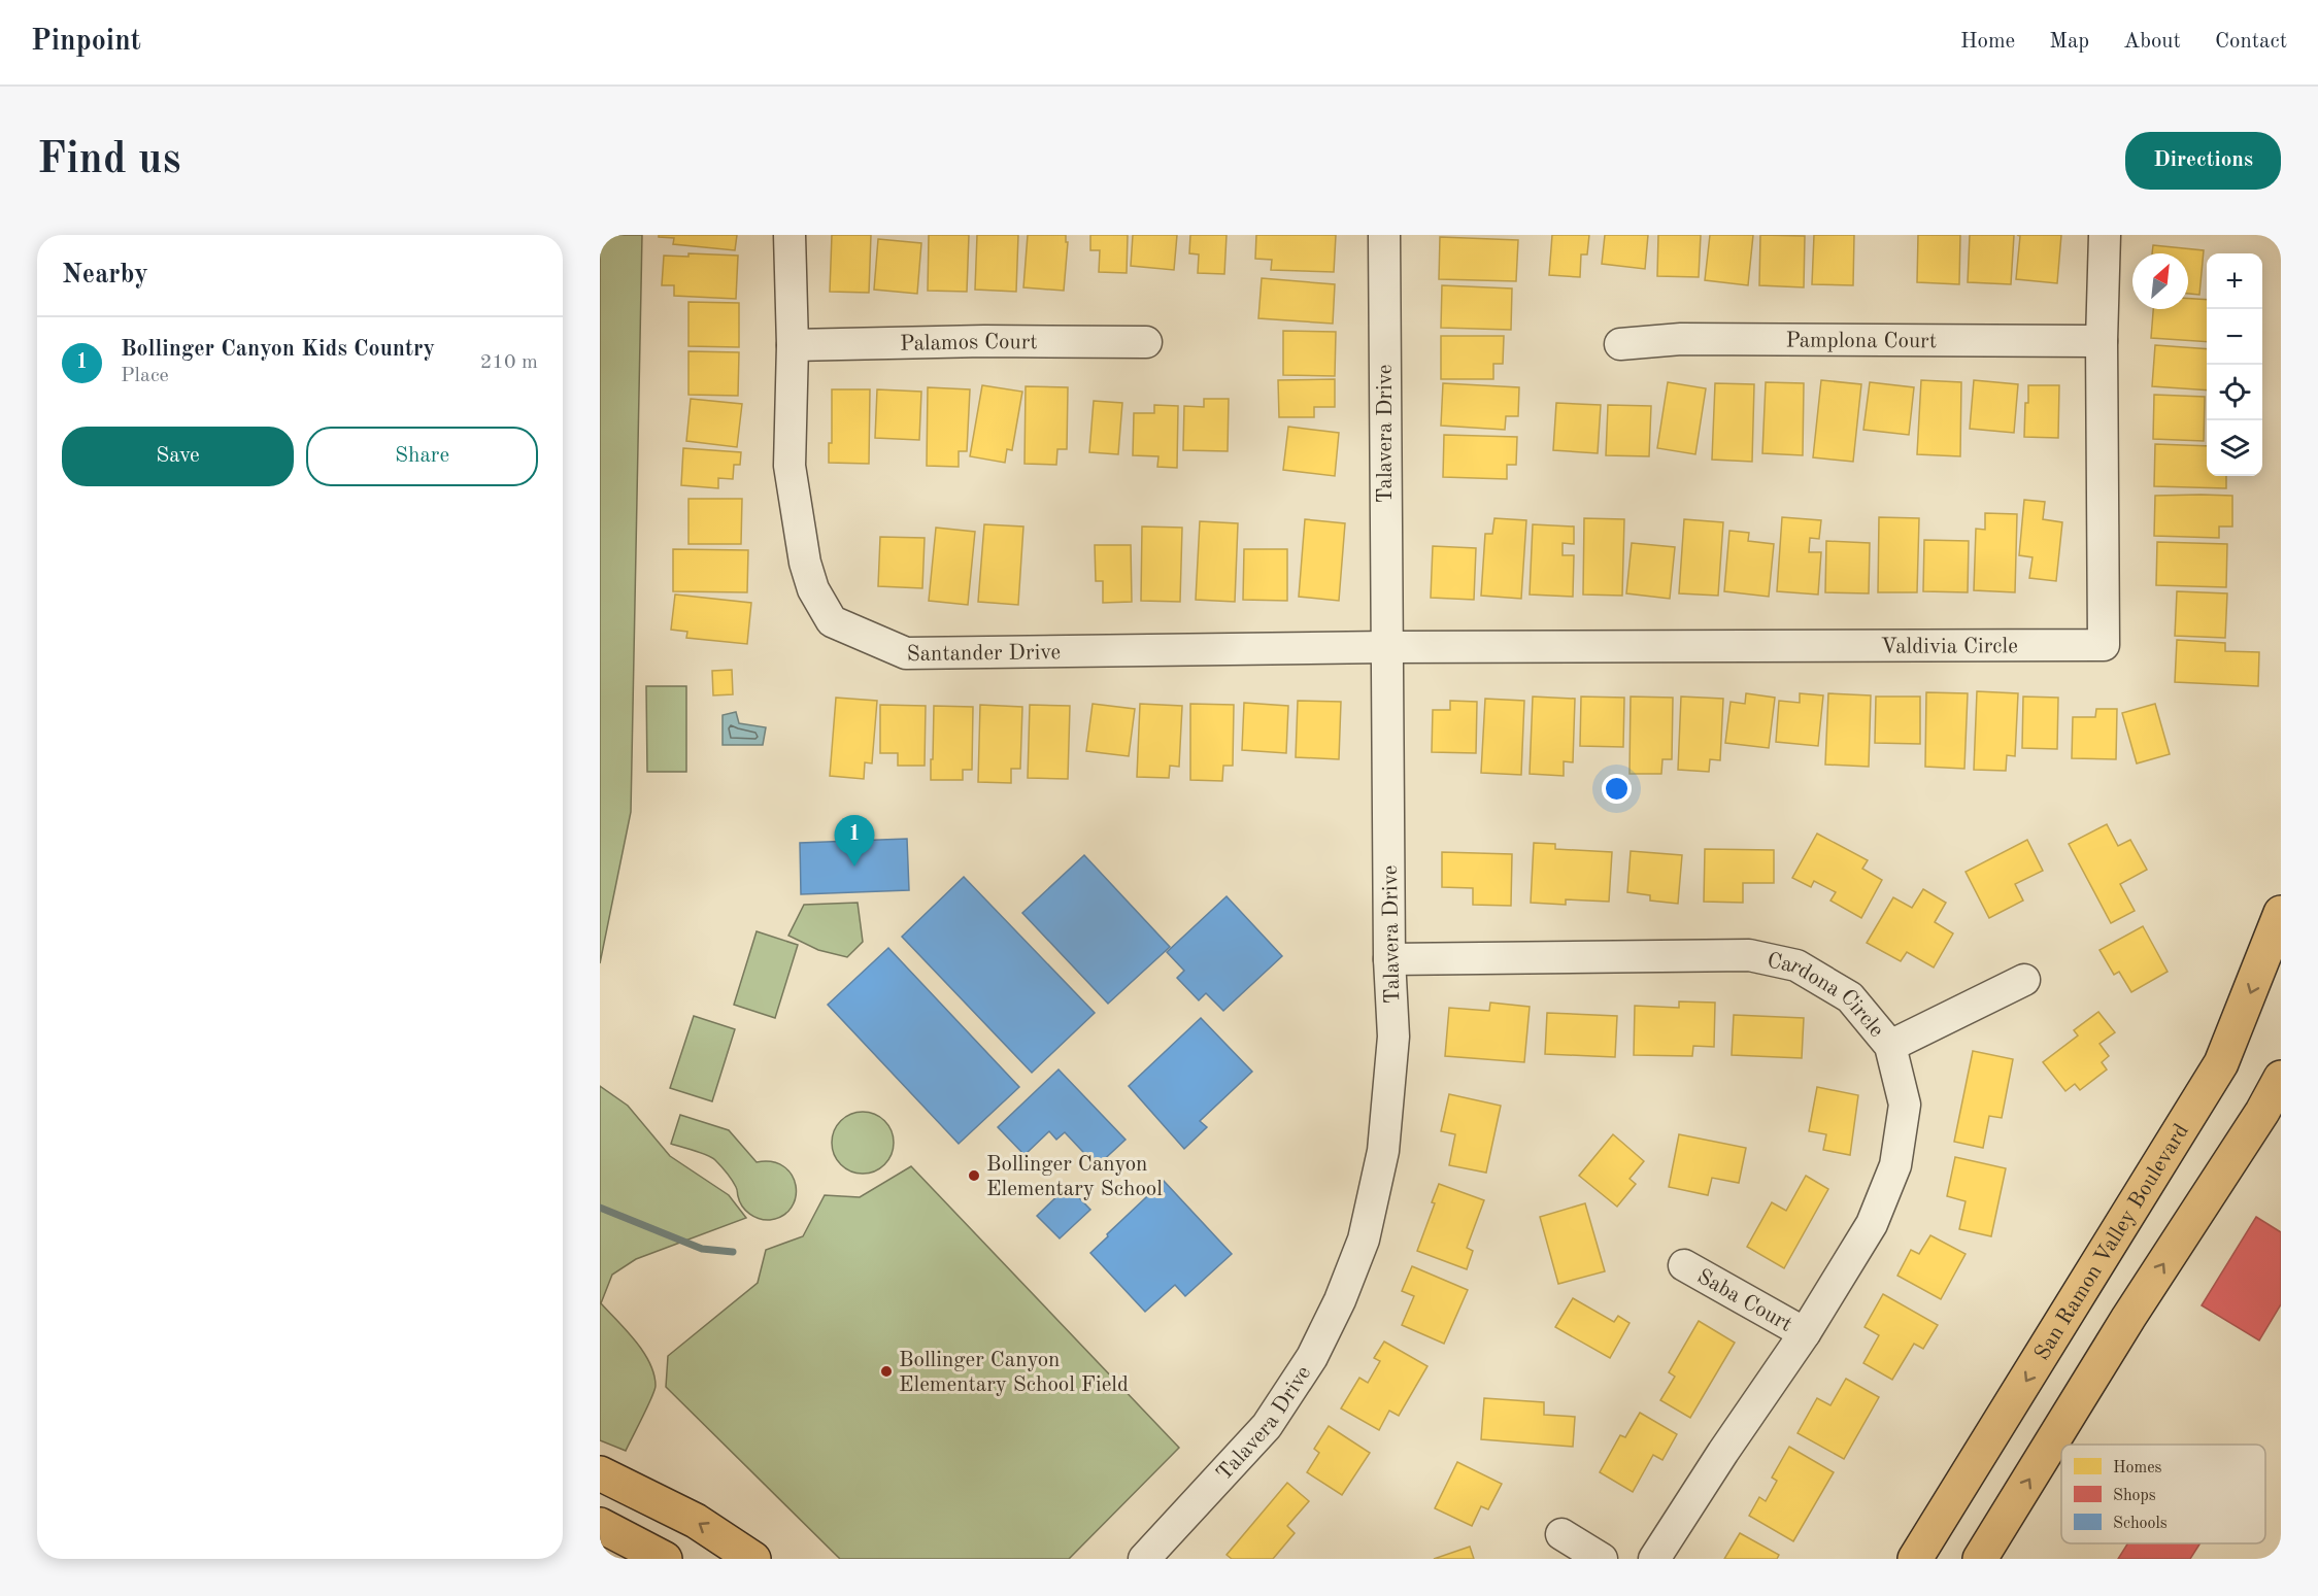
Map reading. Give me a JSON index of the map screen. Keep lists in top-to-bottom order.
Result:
{
  "streets": {
    "main road": ["San Ramon Valley Boulevard"],
    "street": [
      "Pamplona Court",
      "Palamos Court",
      "Talavera Drive",
      "Valdivia Circle",
      "Santander Drive",
      "Cardona Circle",
      "Saba Court"
    ]
  },
  "crossings": [
    ["Pamplona Court", "Valdivia Circle"],
    ["Palamos Court", "Santander Drive"],
    ["Talavera Drive", "Valdivia Circle"],
    ["Talavera Drive", "Santander Drive"],
    ["Talavera Drive", "Cardona Circle"],
    ["Valdivia Circle", "Santander Drive"],
    ["Cardona Circle", "Saba Court"]
  ],
  "places": ["Bollinger Canyon Elementary School", "Bollinger Canyon Elementary School Field"],
  "legend": ["Homes", "Shops", "Schools"],
  "north": "top right",
  "page": {
    "header": "Pinpoint",
    "nav": [
      "Home",
      "Map",
      "About",
      "Contact"
    ],
    "buttons": [
      "Directions",
      ["Save", "Share"]
    ],
    "title": "Find us",
    "heading": "Nearby",
    "map_buttons": ["+", "−"],
    "list": [
      {
        "mark": "1",
        "name": "Bollinger Canyon Kids Country",
        "note": "Place",
        "value": "210 m"
      }
    ],
    "pins": "1"
  }
}
